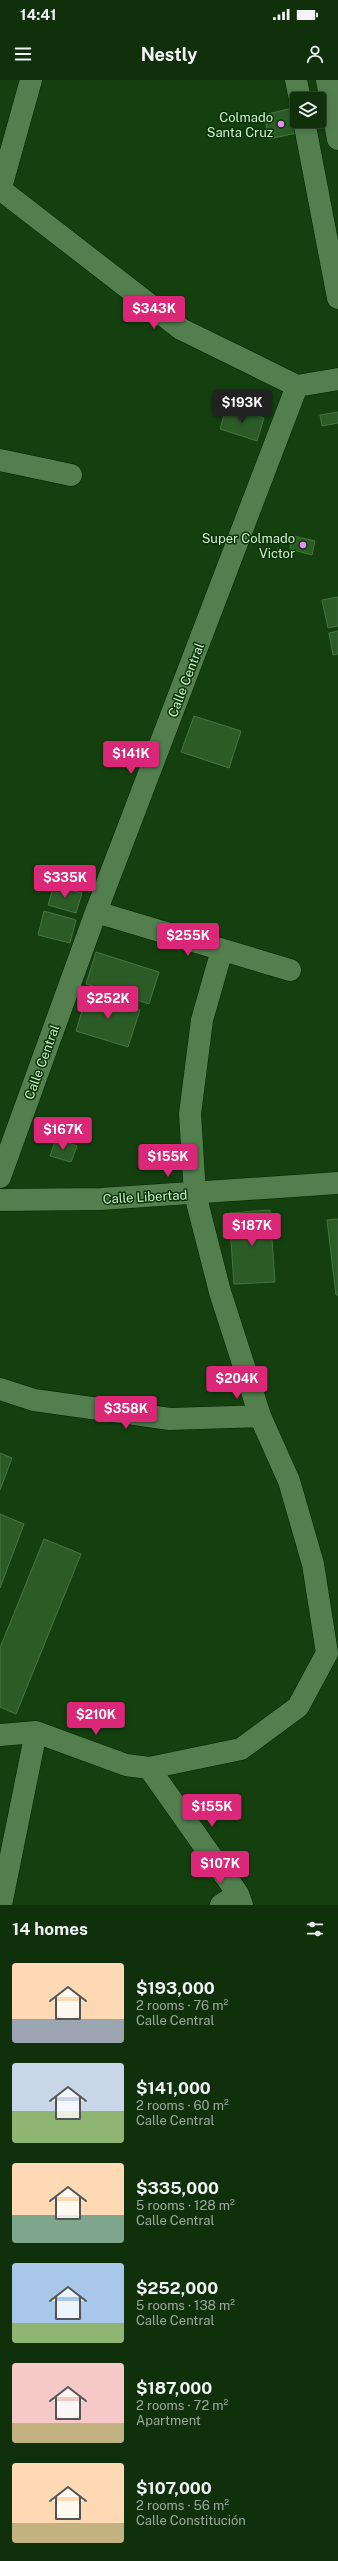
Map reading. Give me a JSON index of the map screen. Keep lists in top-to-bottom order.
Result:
{
  "streets": {
    "street": ["Calle Central", "Calle Libertad"]
  },
  "places": ["Colmado Santa Cruz", "Super Colmado Victor"],
  "page": {
    "status": "14:41",
    "header": "Nestly",
    "price": [
      "$343K",
      "$193K",
      "$141K",
      "$335K",
      "$255K",
      "$252K",
      "$167K",
      "$155K",
      "$187K",
      "$204K",
      "$358K",
      "$210K",
      "$155K",
      "$107K"
    ],
    "heading": "14 homes",
    "list": [
      {
        "name": "$193,000",
        "note": "2 rooms · 76 m² · Calle Central"
      },
      {
        "name": "$141,000",
        "note": "2 rooms · 60 m² · Calle Central"
      },
      {
        "name": "$335,000",
        "note": "5 rooms · 128 m² · Calle Central"
      },
      {
        "name": "$252,000",
        "note": "5 rooms · 138 m² · Calle Central"
      },
      {
        "name": "$187,000",
        "note": "2 rooms · 72 m² · Apartment"
      },
      {
        "name": "$107,000",
        "note": "2 rooms · 56 m² · Calle Constitución"
      }
    ]
  }
}
